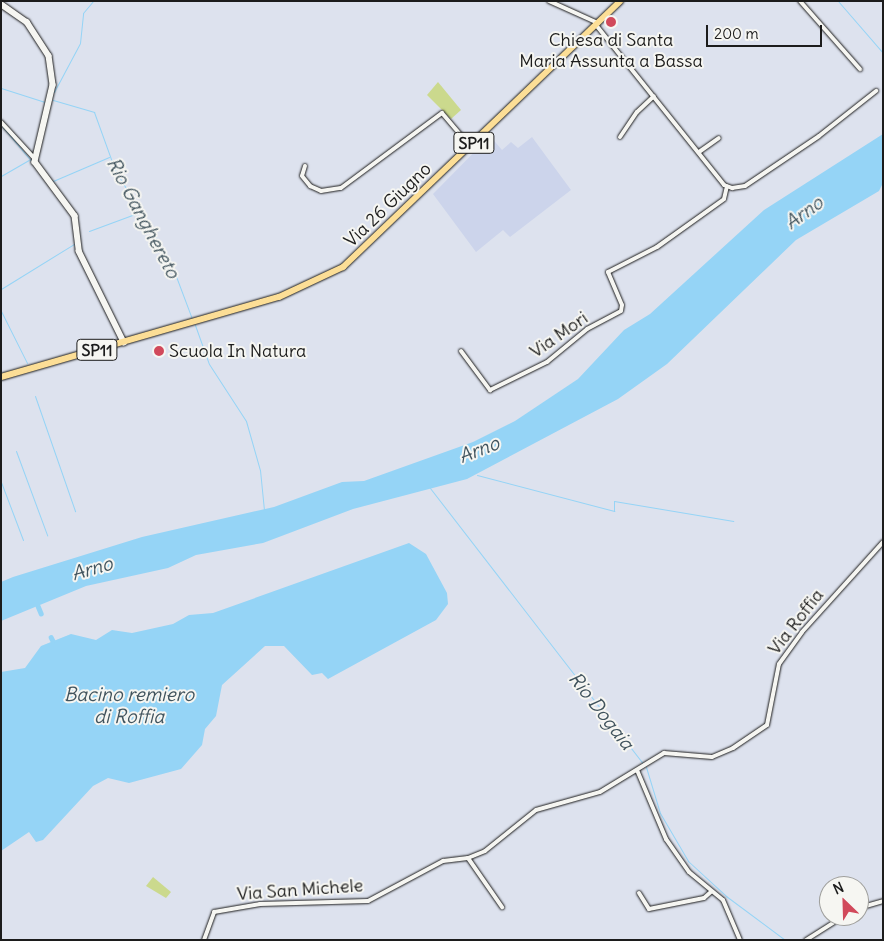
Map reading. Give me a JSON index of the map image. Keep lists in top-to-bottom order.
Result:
{
  "streets": {
    "main road": ["SP11", "Via 26 Giugno"],
    "street": ["Via Mori", "Via Roffia", "Via San Michele"]
  },
  "crossings": [
    ["SP11", "Via 26 Giugno"],
    ["Via Roffia", "Via San Michele"]
  ],
  "water": [
    "Arno",
    "Rio Ganghereto",
    "Bacino remiero di Roffia",
    "Rio Dogaia"
  ],
  "places": ["Chiesa di Santa Maria Assunta a Bassa", "Scuola In Natura"],
  "scale_bar": "200 m",
  "north": "top left"
}
